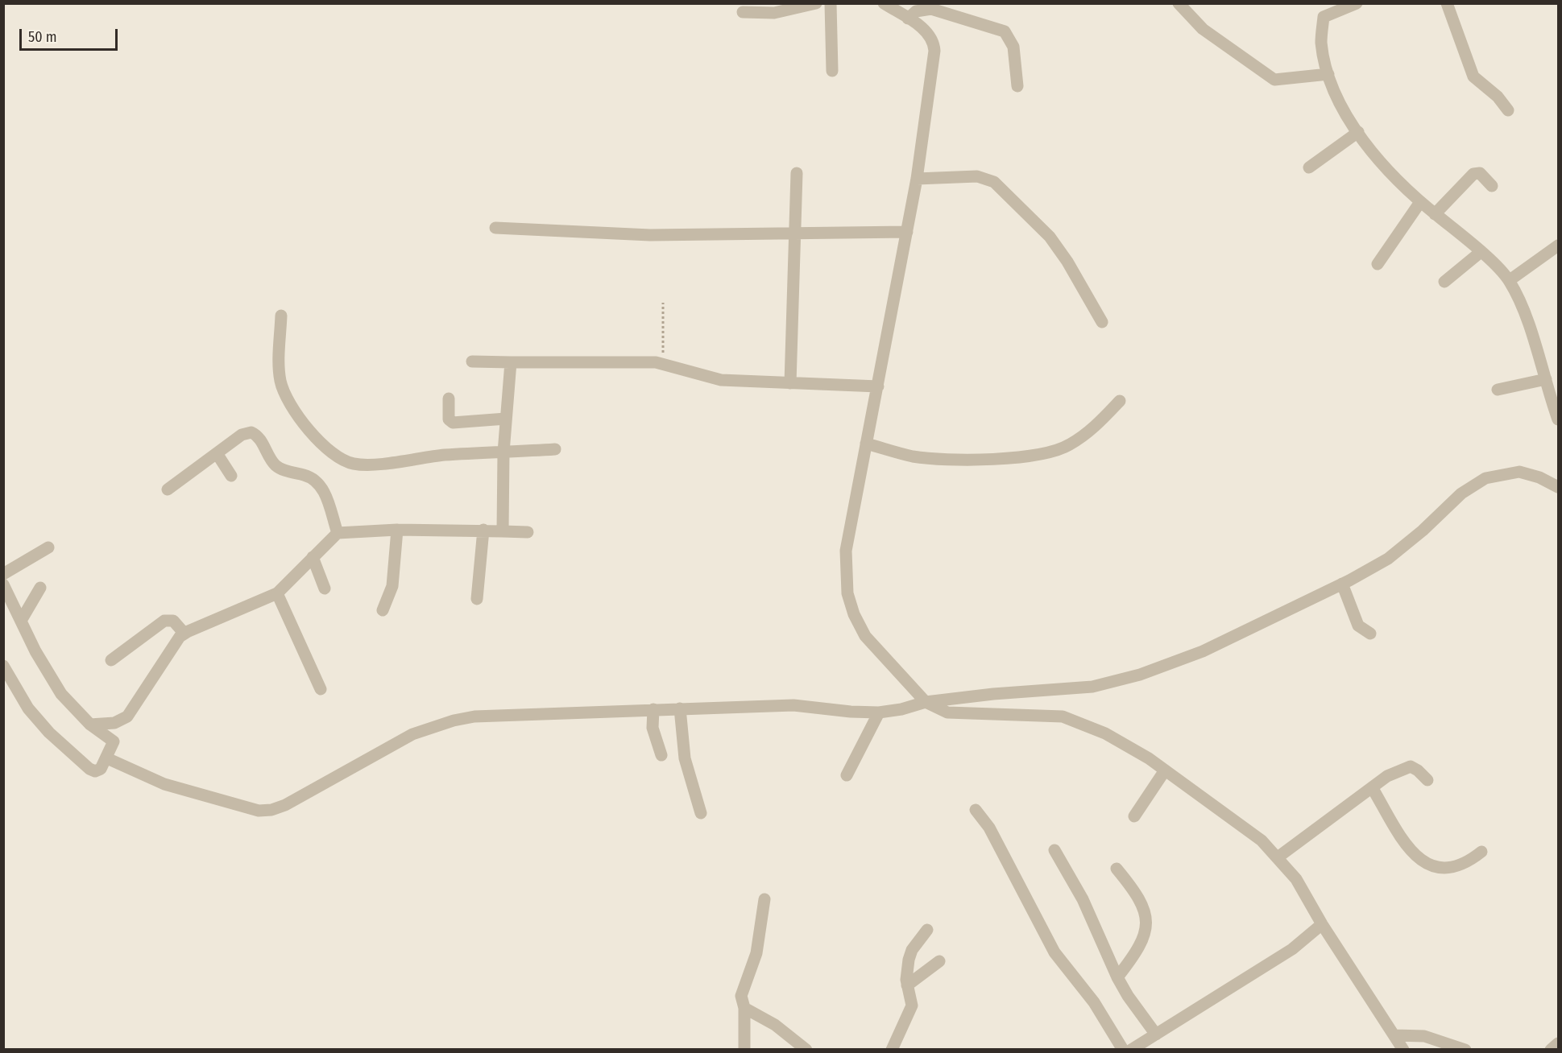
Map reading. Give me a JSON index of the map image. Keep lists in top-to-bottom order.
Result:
{
  "scale_bar": "50 m"
}
